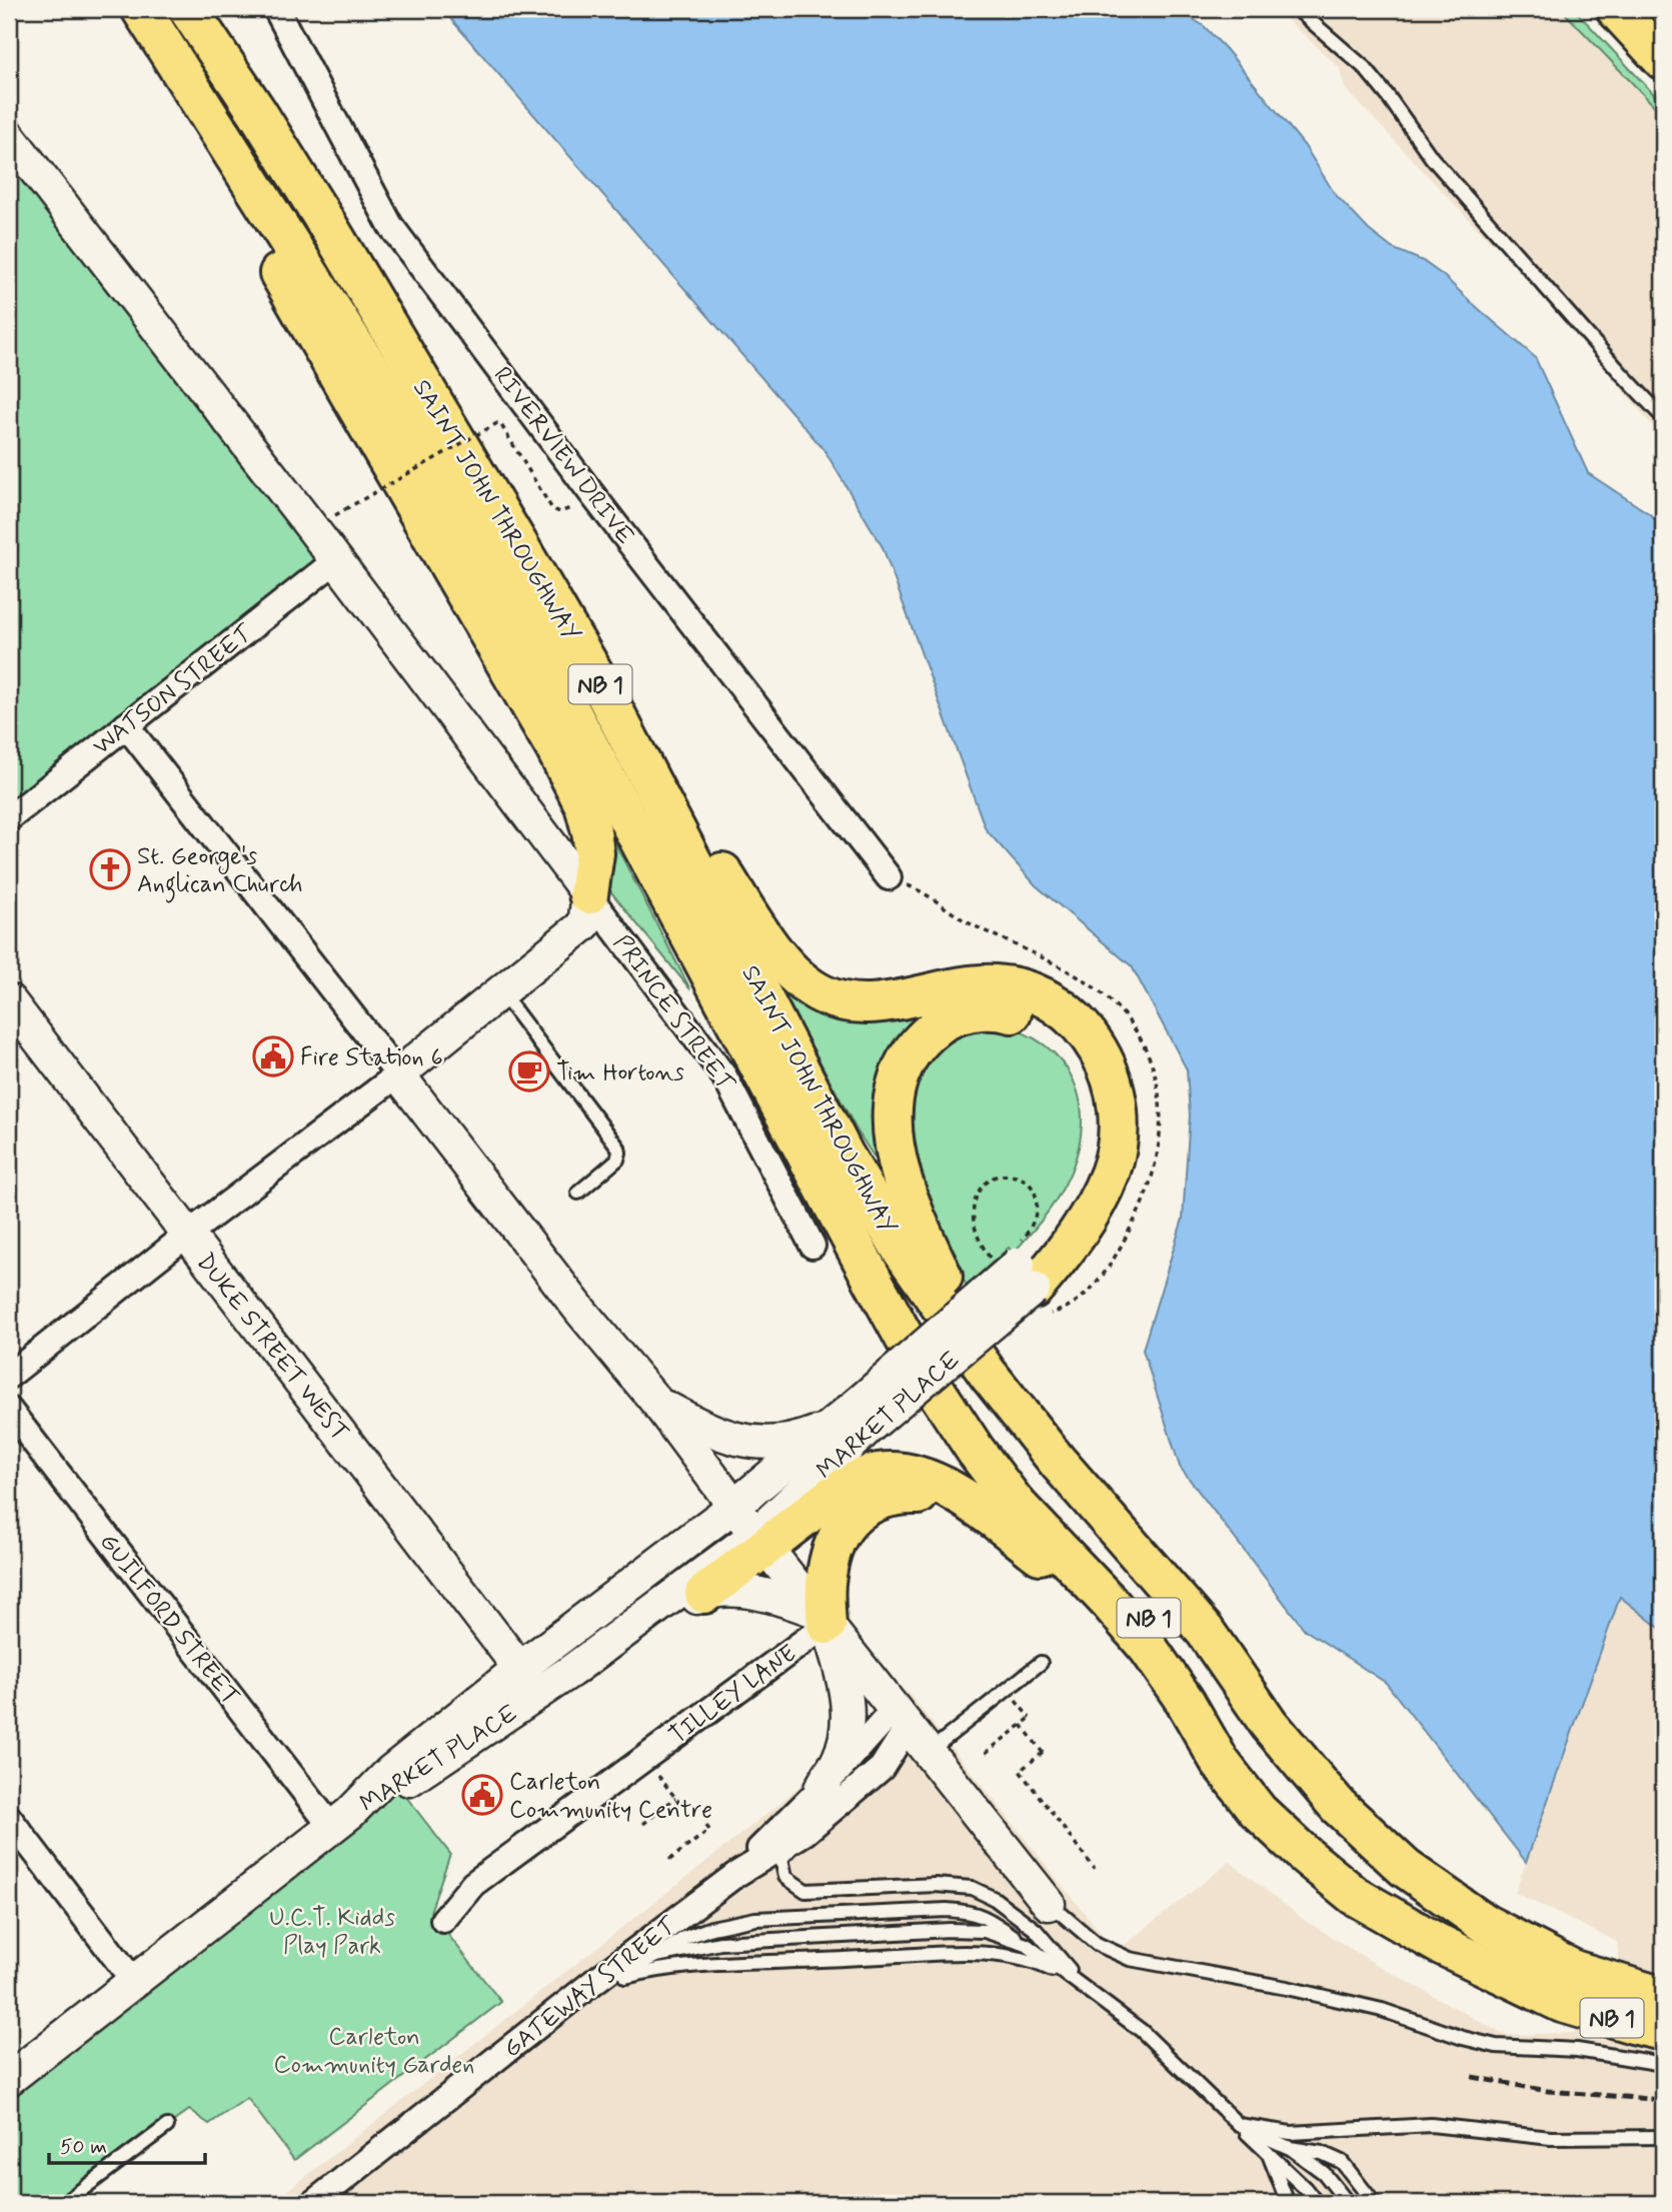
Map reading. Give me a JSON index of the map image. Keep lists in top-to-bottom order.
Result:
{
  "streets": {
    "main road": ["SAINT JOHN THROUGHWAY", "NB 1"],
    "street": [
      "RIVERVIEW DRIVE",
      "WATSON STREET",
      "PRINCE STREET",
      "DUKE STREET WEST",
      "MARKET PLACE",
      "GUILFORD STREET",
      "TILLEY LANE",
      "GATEWAY STREET"
    ]
  },
  "crossings": [
    ["DUKE STREET WEST", "MARKET PLACE"],
    ["MARKET PLACE", "GUILFORD STREET"]
  ],
  "parks": ["U.C.T. Kidds Play Park", "Carleton Community Garden"],
  "places": {
    "church": ["St. George's Anglican Church"],
    "public building": ["Fire Station 6", "Carleton Community Centre"],
    "cafe": ["Tim Hortons"]
  },
  "scale_bar": "50 m"
}
